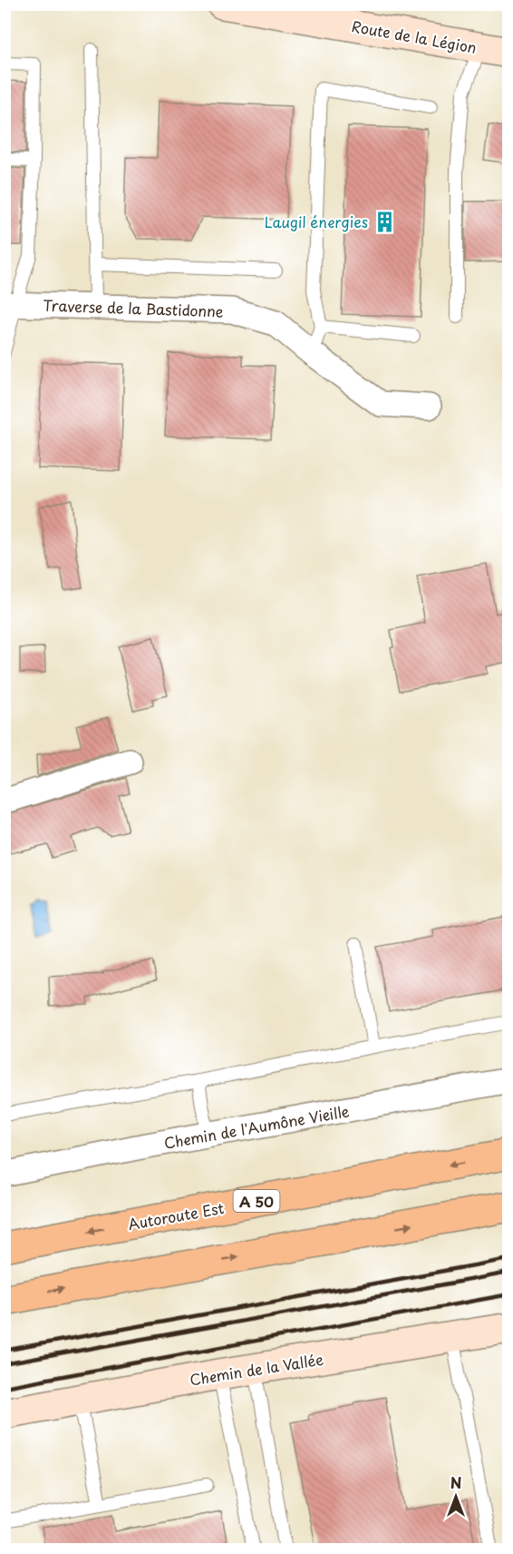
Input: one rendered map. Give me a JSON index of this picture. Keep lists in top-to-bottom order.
{
  "streets": {
    "highway": ["A 50", "Autoroute Est"],
    "street": [
      "Route de la Légion",
      "Traverse de la Bastidonne",
      "Chemin de l'Aumône Vieille",
      "Chemin de la Vallée"
    ]
  },
  "places": {
    "building": ["Laugil énergies"]
  },
  "north": "top"
}
